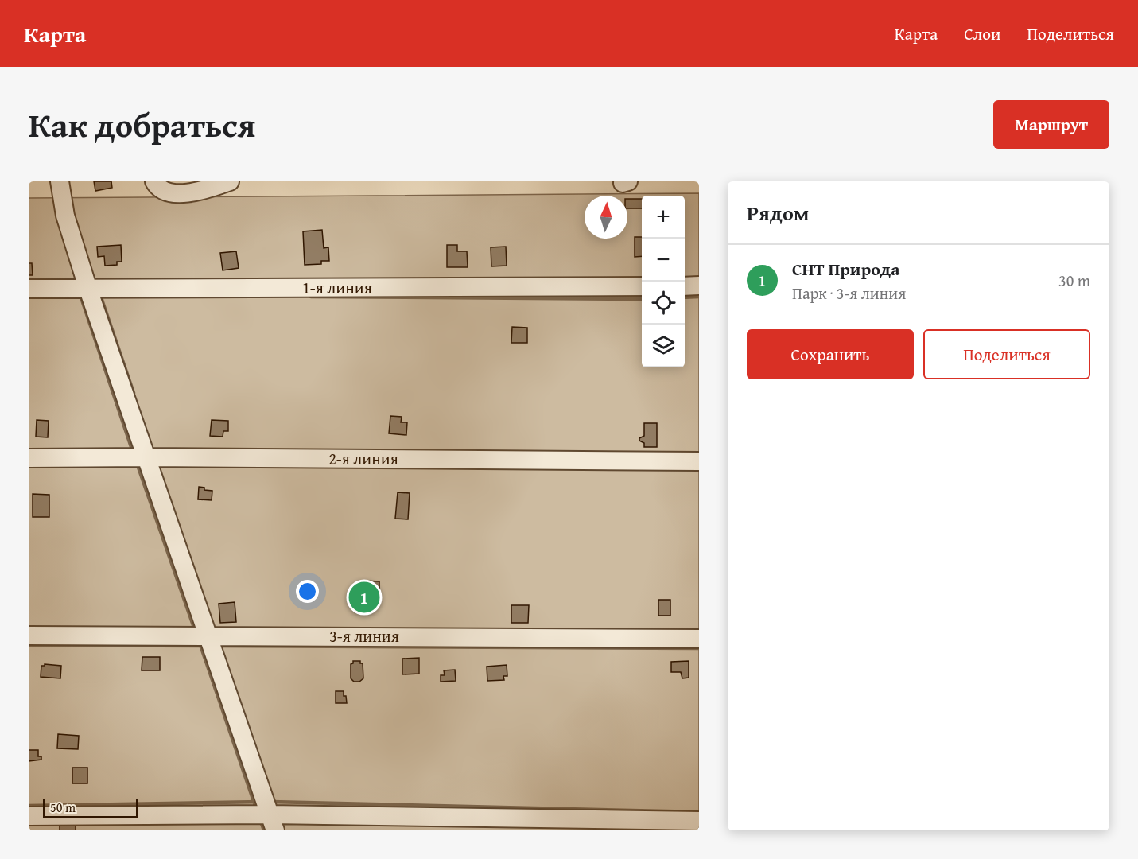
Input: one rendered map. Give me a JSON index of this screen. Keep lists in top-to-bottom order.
{
  "streets": {
    "street": ["1-я линия", "2-я линия", "3-я линия"]
  },
  "scale_bar": "50 m",
  "north": "top",
  "page": {
    "header": "Карта",
    "nav": ["Карта", "Слои", "Поделиться"],
    "title": "Как добраться",
    "buttons": [
      "Маршрут",
      ["Сохранить", "Поделиться"]
    ],
    "heading": "Рядом",
    "map_buttons": ["+", "−"],
    "list": [
      {
        "mark": "1",
        "name": "СНТ Природа",
        "note": "Парк · 3-я линия",
        "value": "30 m"
      }
    ],
    "pins": "1",
    "scale": "50 m"
  }
}
